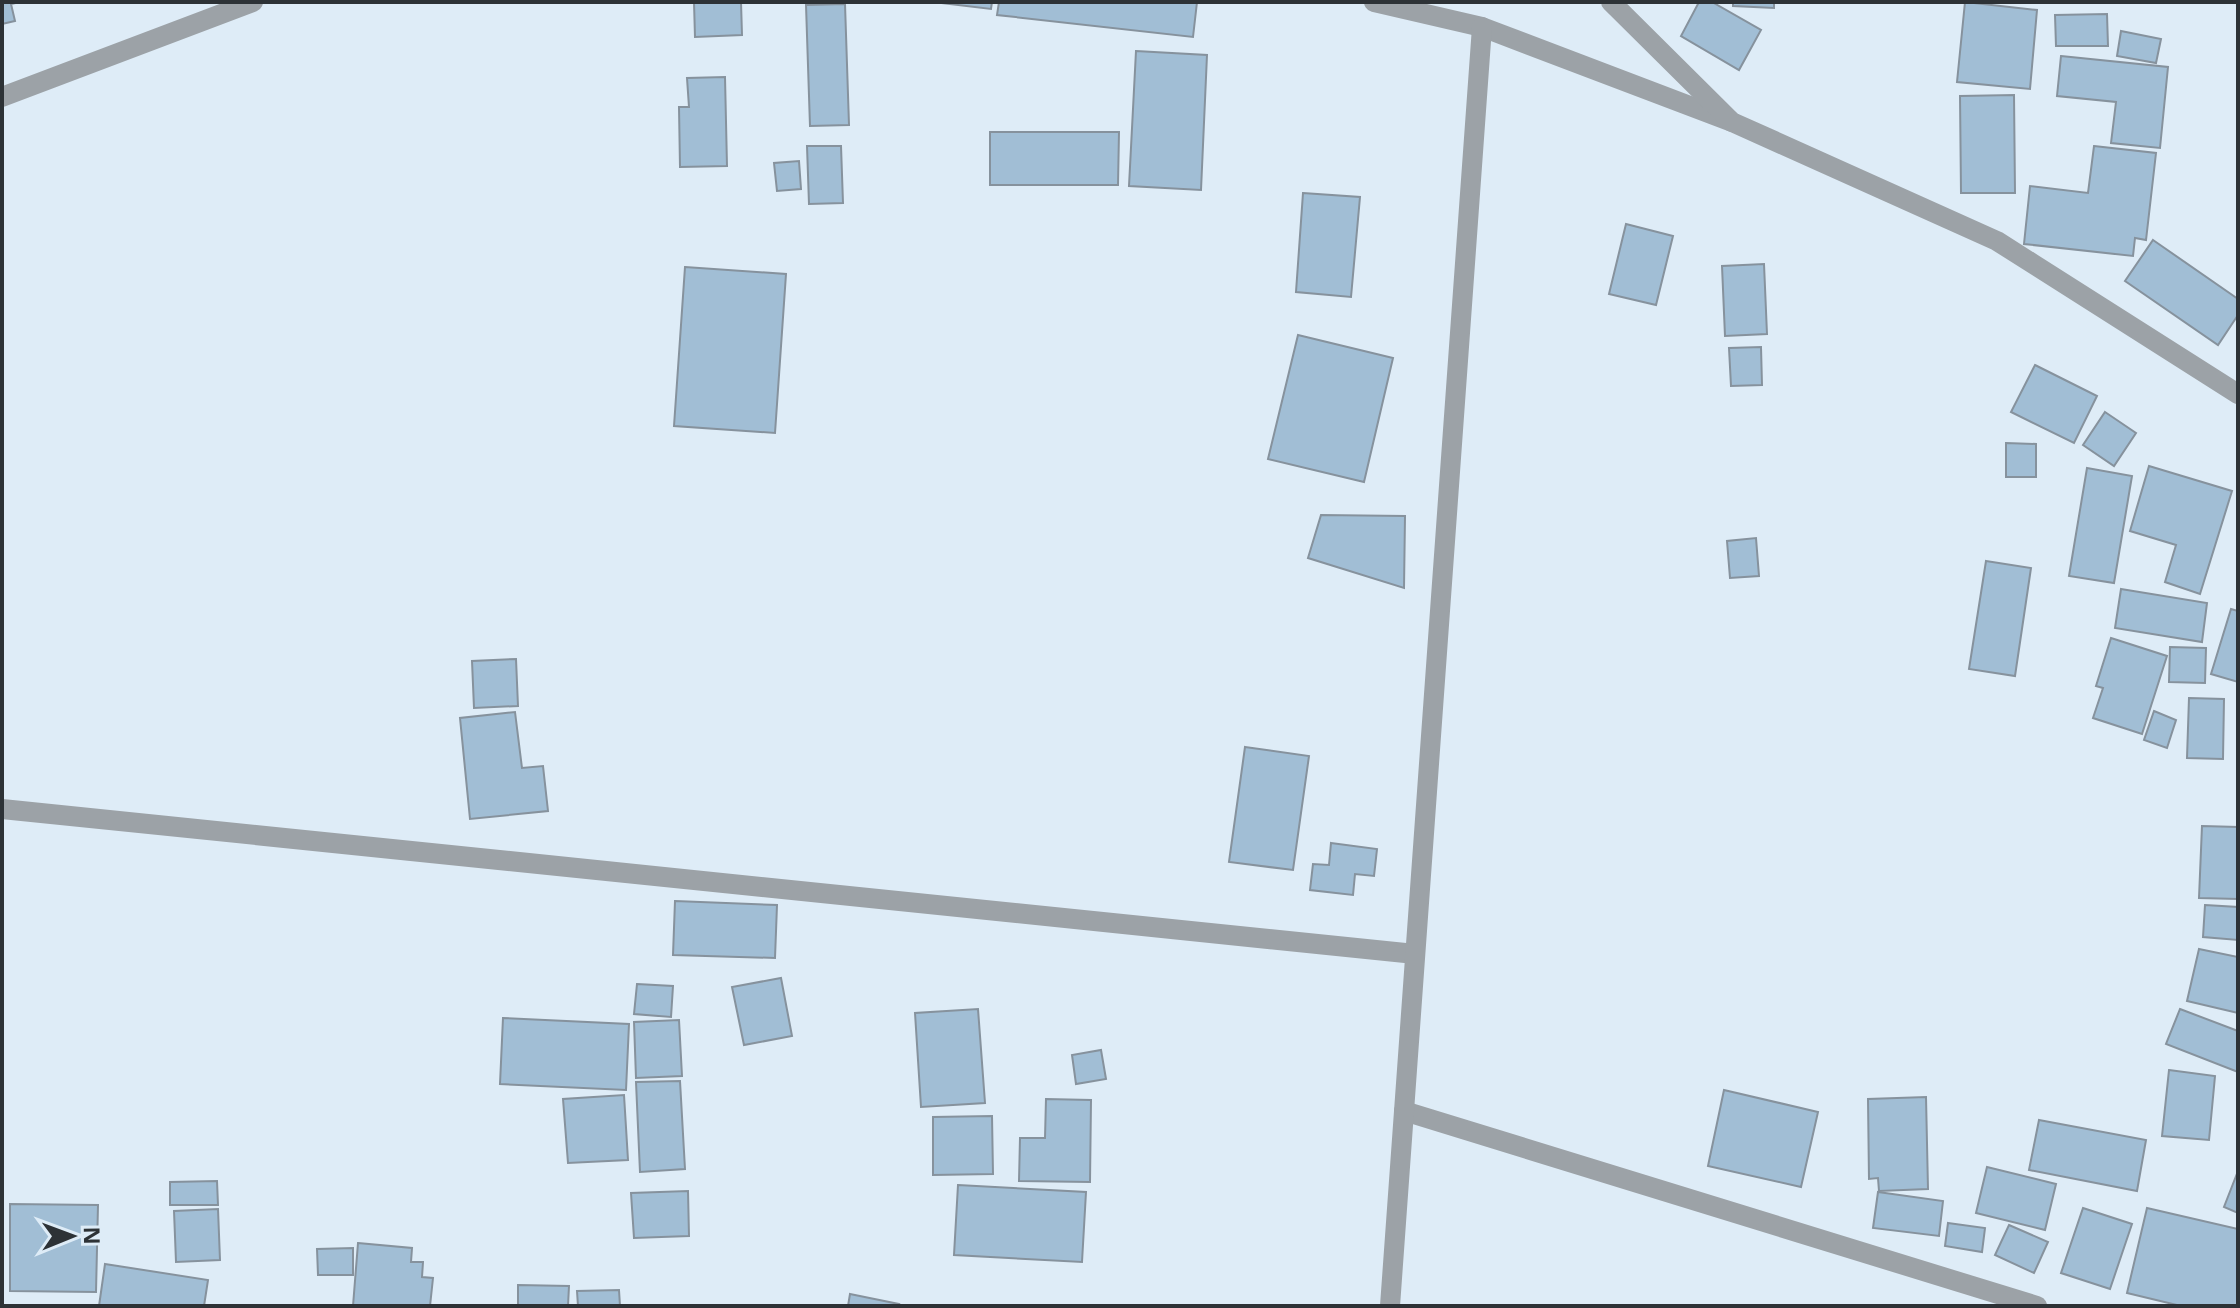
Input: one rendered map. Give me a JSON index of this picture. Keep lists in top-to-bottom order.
{
  "north": "right"
}
